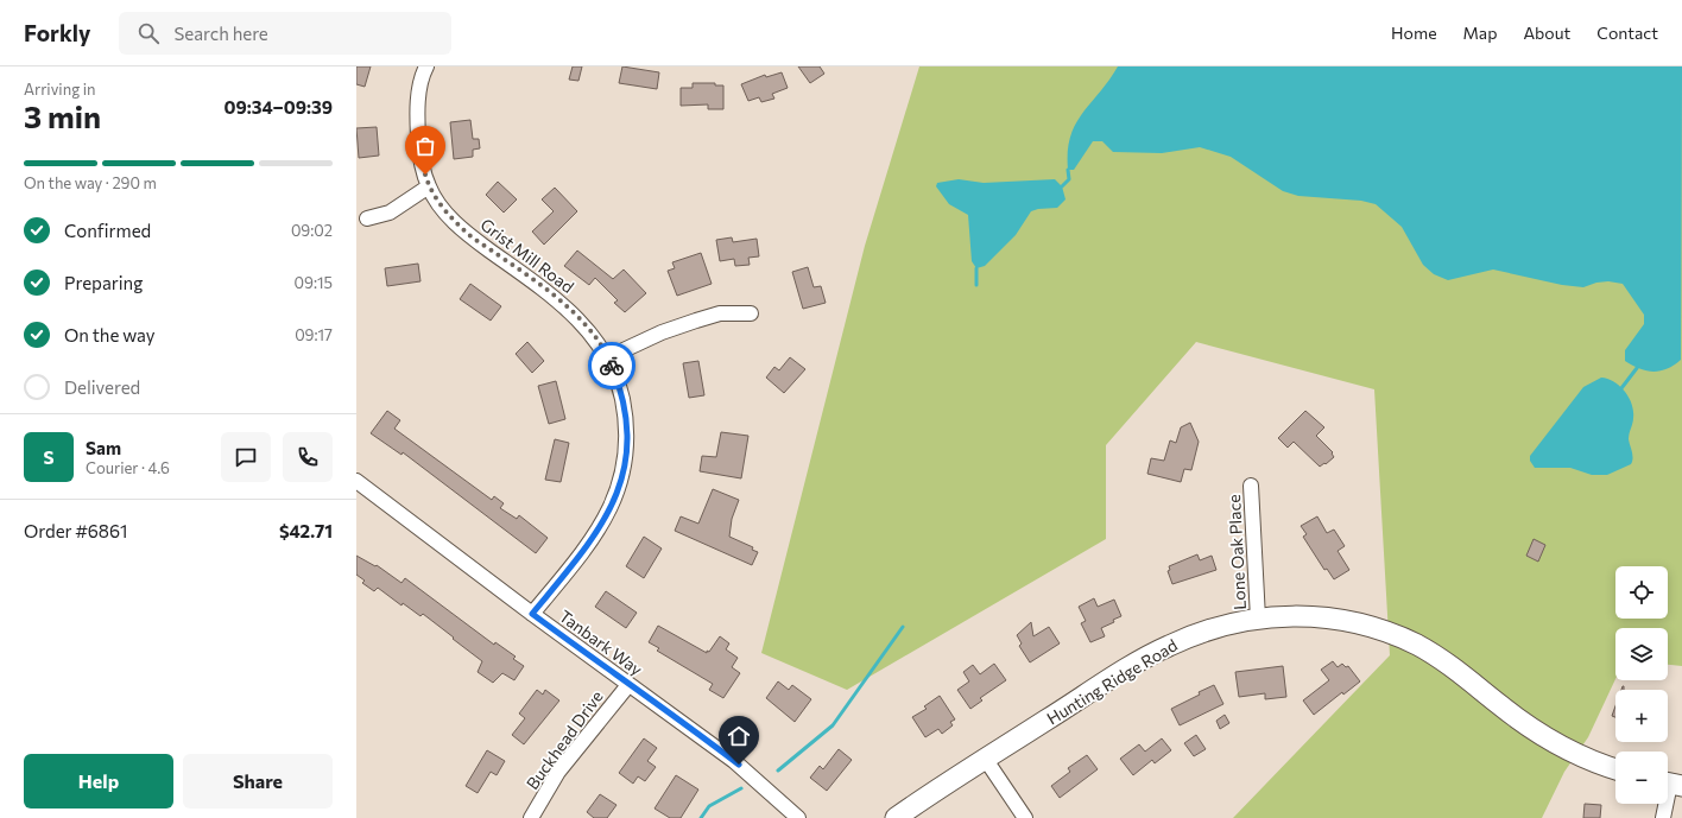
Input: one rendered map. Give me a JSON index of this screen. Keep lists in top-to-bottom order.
{
  "streets": {
    "street": [
      "Grist Mill Road",
      "Lone Oak Place",
      "Tanbark Way",
      "Hunting Ridge Road",
      "Buckhead Drive"
    ]
  },
  "crossings": [
    ["Grist Mill Road", "Tanbark Way"],
    ["Lone Oak Place", "Hunting Ridge Road"],
    ["Tanbark Way", "Buckhead Drive"]
  ],
  "page": {
    "header": "Forkly",
    "search": "Search here",
    "nav": [
      "Home",
      "Map",
      "About",
      "Contact"
    ],
    "heading": ["3 min", "Arriving in", "09:34–09:39"],
    "panel": [
      "Sam",
      "Courier · 4.6",
      "Order #6861",
      "$42.71"
    ],
    "bar": "On the way · 290 m",
    "list": [
      ["Confirmed", "09:02"],
      ["Preparing", "09:15"],
      ["On the way", "09:17"],
      "Delivered"
    ],
    "round": "S",
    "map_buttons": ["+", "−"],
    "buttons": ["Help", "Share"]
  }
}
